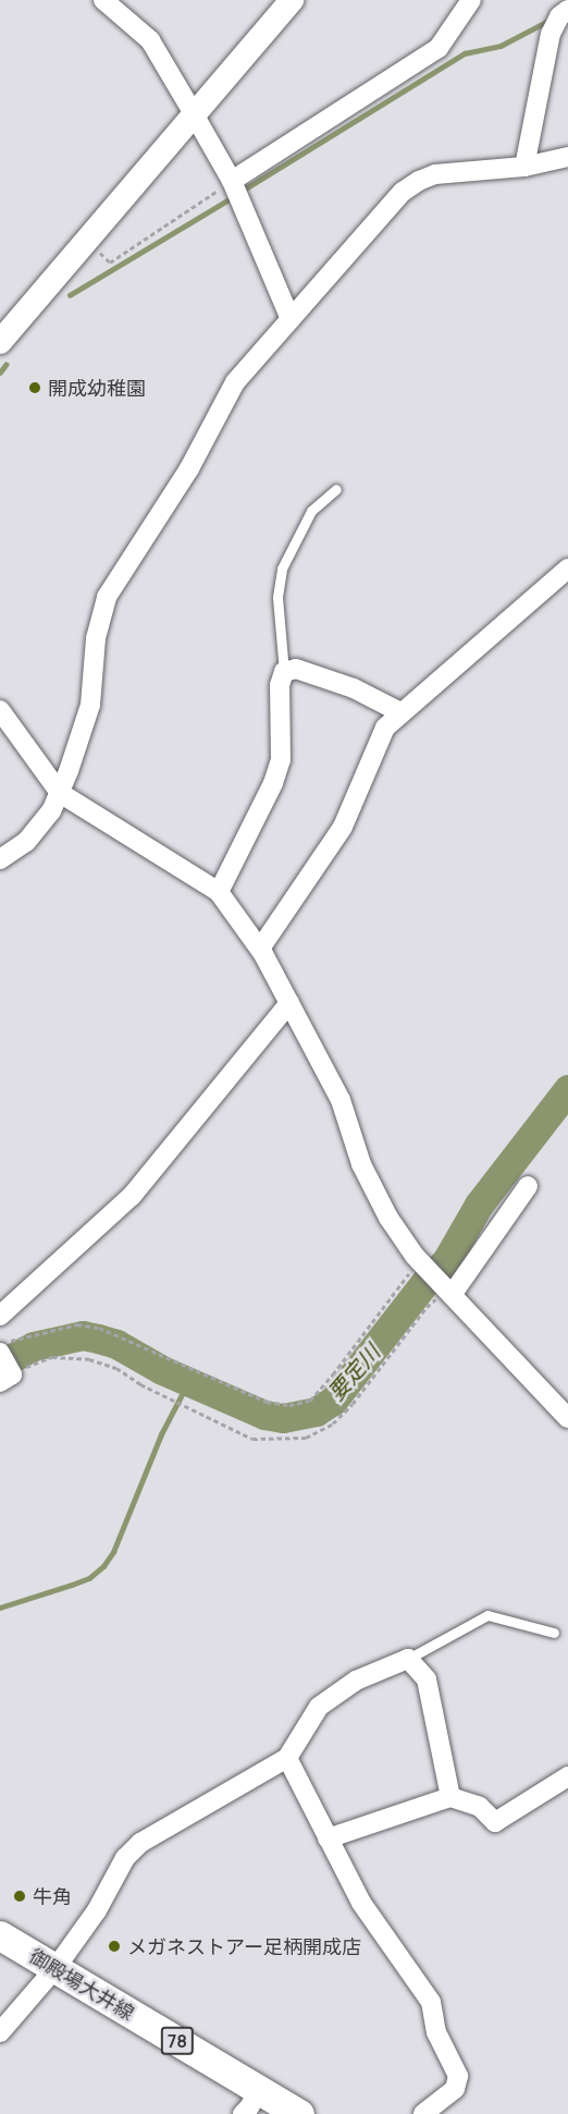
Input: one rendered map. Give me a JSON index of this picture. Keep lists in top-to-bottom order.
{
  "streets": {
    "main road": ["御殿場大井線", "78"]
  },
  "water": ["要定川"],
  "places": ["開成幼稚園", "牛角", "メガネストアー足柄開成店"]
}
